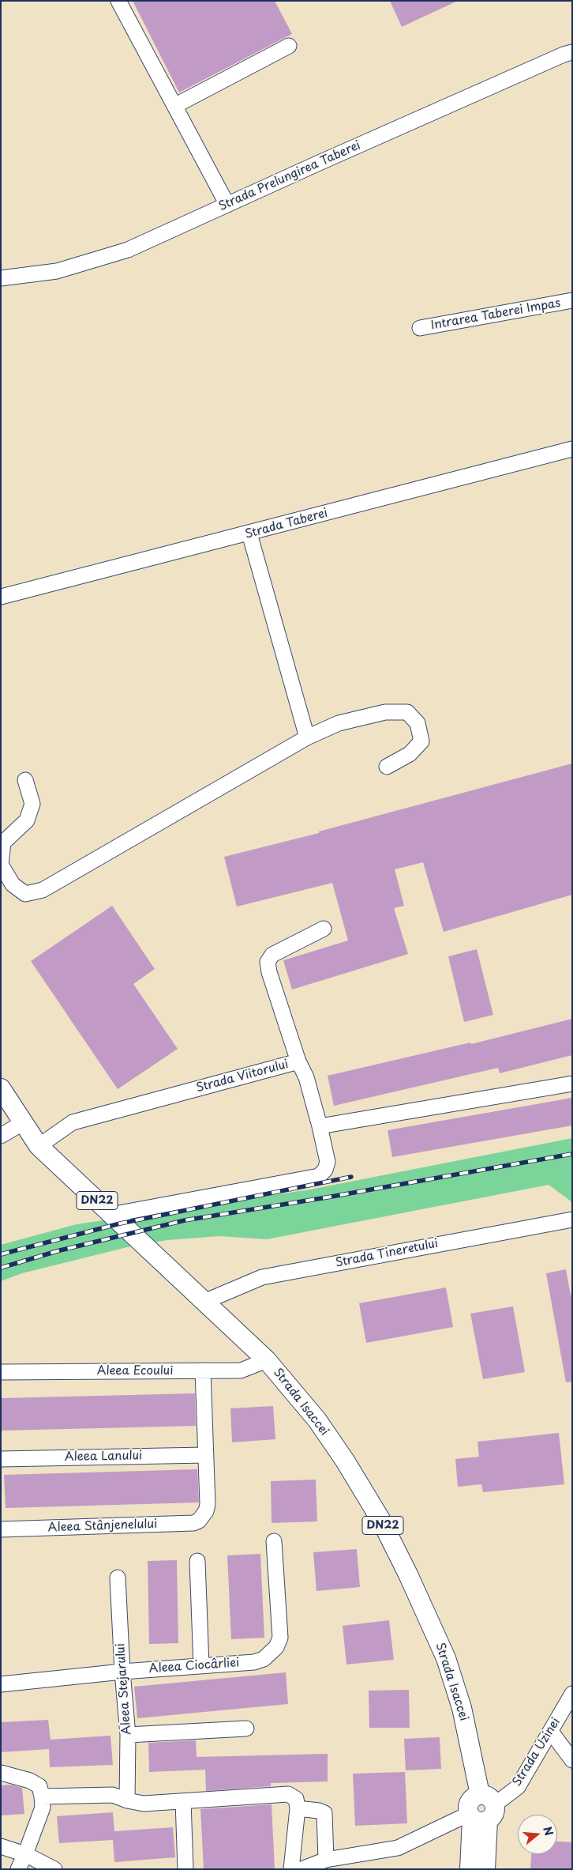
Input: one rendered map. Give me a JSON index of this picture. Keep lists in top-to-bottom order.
{
  "streets": {
    "main road": ["DN22", "Strada Isaccei"],
    "street": [
      "Strada Prelungirea Taberei",
      "Intrarea Taberei Impas",
      "Strada Taberei",
      "Strada Viitorului",
      "Strada Tineretului",
      "Aleea Ecoului",
      "Aleea Lanului",
      "Aleea Stânjenelului",
      "Aleea Ciocârliei",
      "Aleea Stejarului",
      "Strada Uzinei"
    ]
  },
  "crossings": [
    ["Strada Viitorului", "Strada Isaccei"],
    ["Strada Tineretului", "Strada Isaccei"],
    ["Aleea Ecoului", "Strada Isaccei"],
    ["Strada Isaccei", "Strada Uzinei"],
    ["Aleea Lanului", "Aleea Stânjenelului"],
    ["Aleea Ciocârliei", "Aleea Stejarului"]
  ],
  "north": "right"
}
